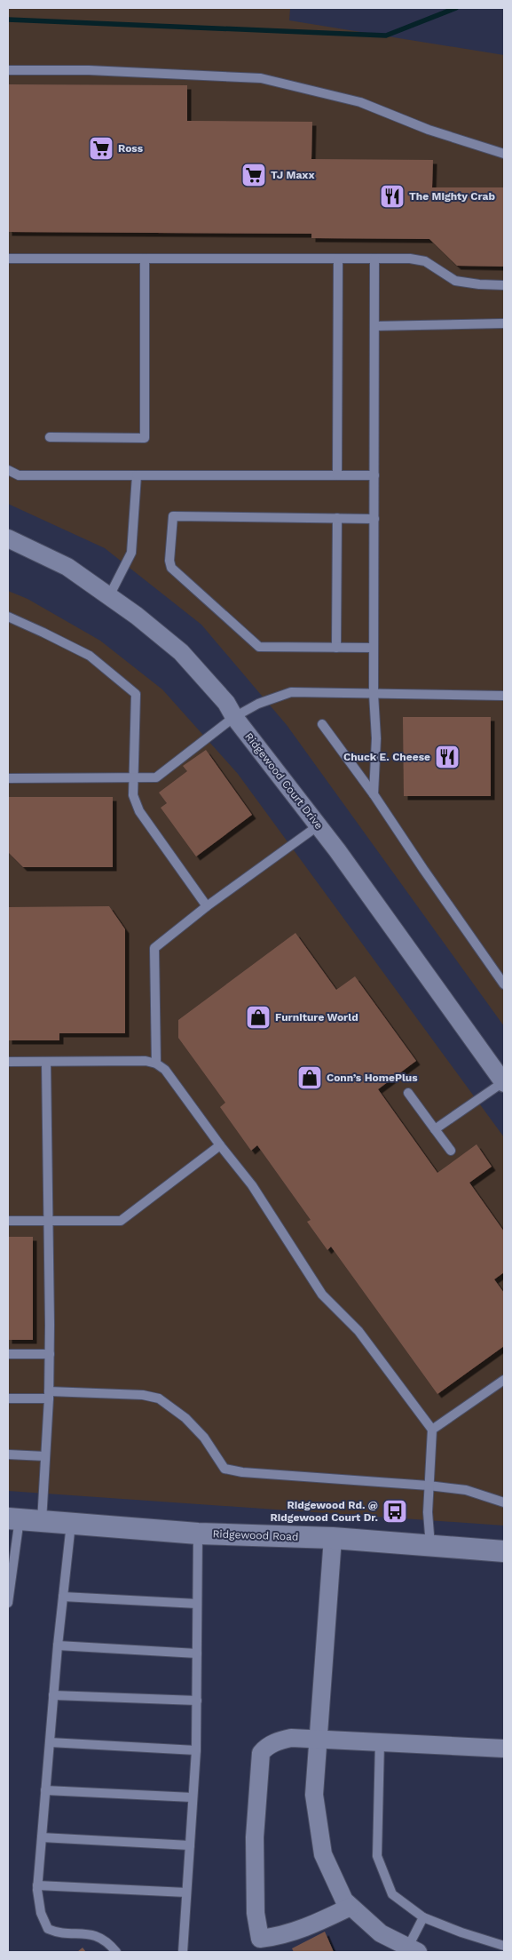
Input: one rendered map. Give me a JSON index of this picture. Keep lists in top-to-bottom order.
{
  "streets": {
    "street": ["Ridgewood Court Drive", "Ridgewood Road"]
  },
  "places": {
    "supermarket": ["Ross", "TJ Maxx"],
    "restaurant": ["The Mighty Crab", "Chuck E. Cheese"],
    "shop": ["Furniture World", "Conn’s HomePlus"],
    "bus stop": ["Ridgewood Rd. @ Ridgewood Court Dr."]
  }
}
